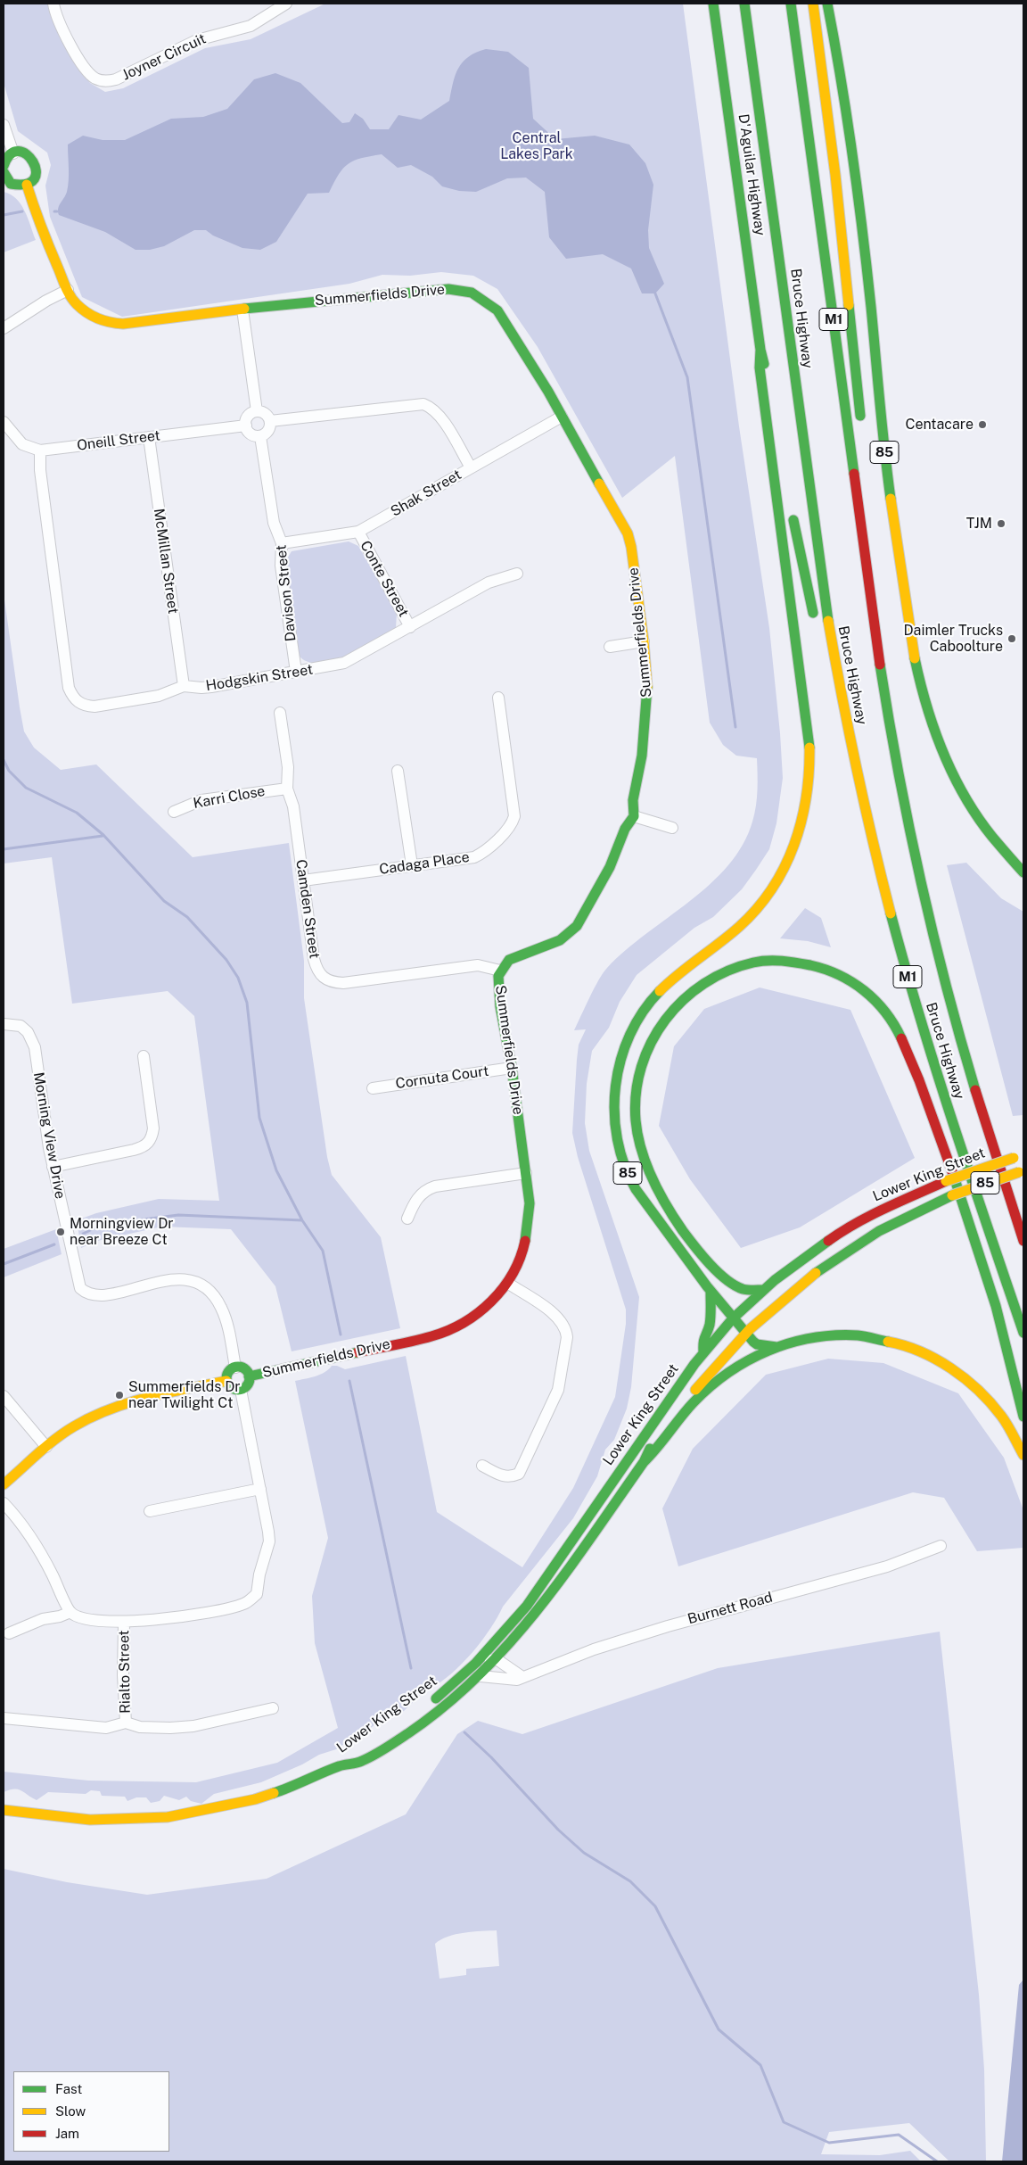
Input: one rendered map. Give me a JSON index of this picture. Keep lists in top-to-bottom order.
{
  "streets": {
    "main road": [
      "D'Aguilar Highway",
      "Summerfields Drive",
      "Bruce Highway",
      "M1",
      "85",
      "Lower King Street"
    ],
    "street": [
      "Joyner Circuit",
      "Oneill Street",
      "Shak Street",
      "McMillan Street",
      "Conte Street",
      "Davison Street",
      "Hodgskin Street",
      "Karri Close",
      "Cadaga Place",
      "Camden Street",
      "Cornuta Court",
      "Morning View Drive",
      "Burnett Road",
      "Rialto Street"
    ]
  },
  "crossings": [
    ["D'Aguilar Highway", "85"],
    ["Summerfields Drive", "Shak Street"],
    ["Summerfields Drive", "Camden Street"],
    ["Summerfields Drive", "Cornuta Court"],
    ["Summerfields Drive", "Morning View Drive"],
    ["Oneill Street", "McMillan Street"],
    ["Oneill Street", "Davison Street"],
    ["Oneill Street", "Hodgskin Street"],
    ["85", "Lower King Street"],
    ["Shak Street", "Conte Street"],
    ["Shak Street", "Davison Street"],
    ["McMillan Street", "Hodgskin Street"],
    ["Conte Street", "Hodgskin Street"],
    ["Davison Street", "Hodgskin Street"],
    ["Karri Close", "Camden Street"],
    ["Cadaga Place", "Camden Street"],
    ["Lower King Street", "Burnett Road"]
  ],
  "parks": ["Central Lakes Park"],
  "places": [
    "Centacare",
    "TJM",
    "Daimler Trucks Caboolture",
    "Morningview Dr near Breeze Ct",
    "Summerfields Dr near Twilight Ct"
  ],
  "legend": ["Fast", "Slow", "Jam"]
}
